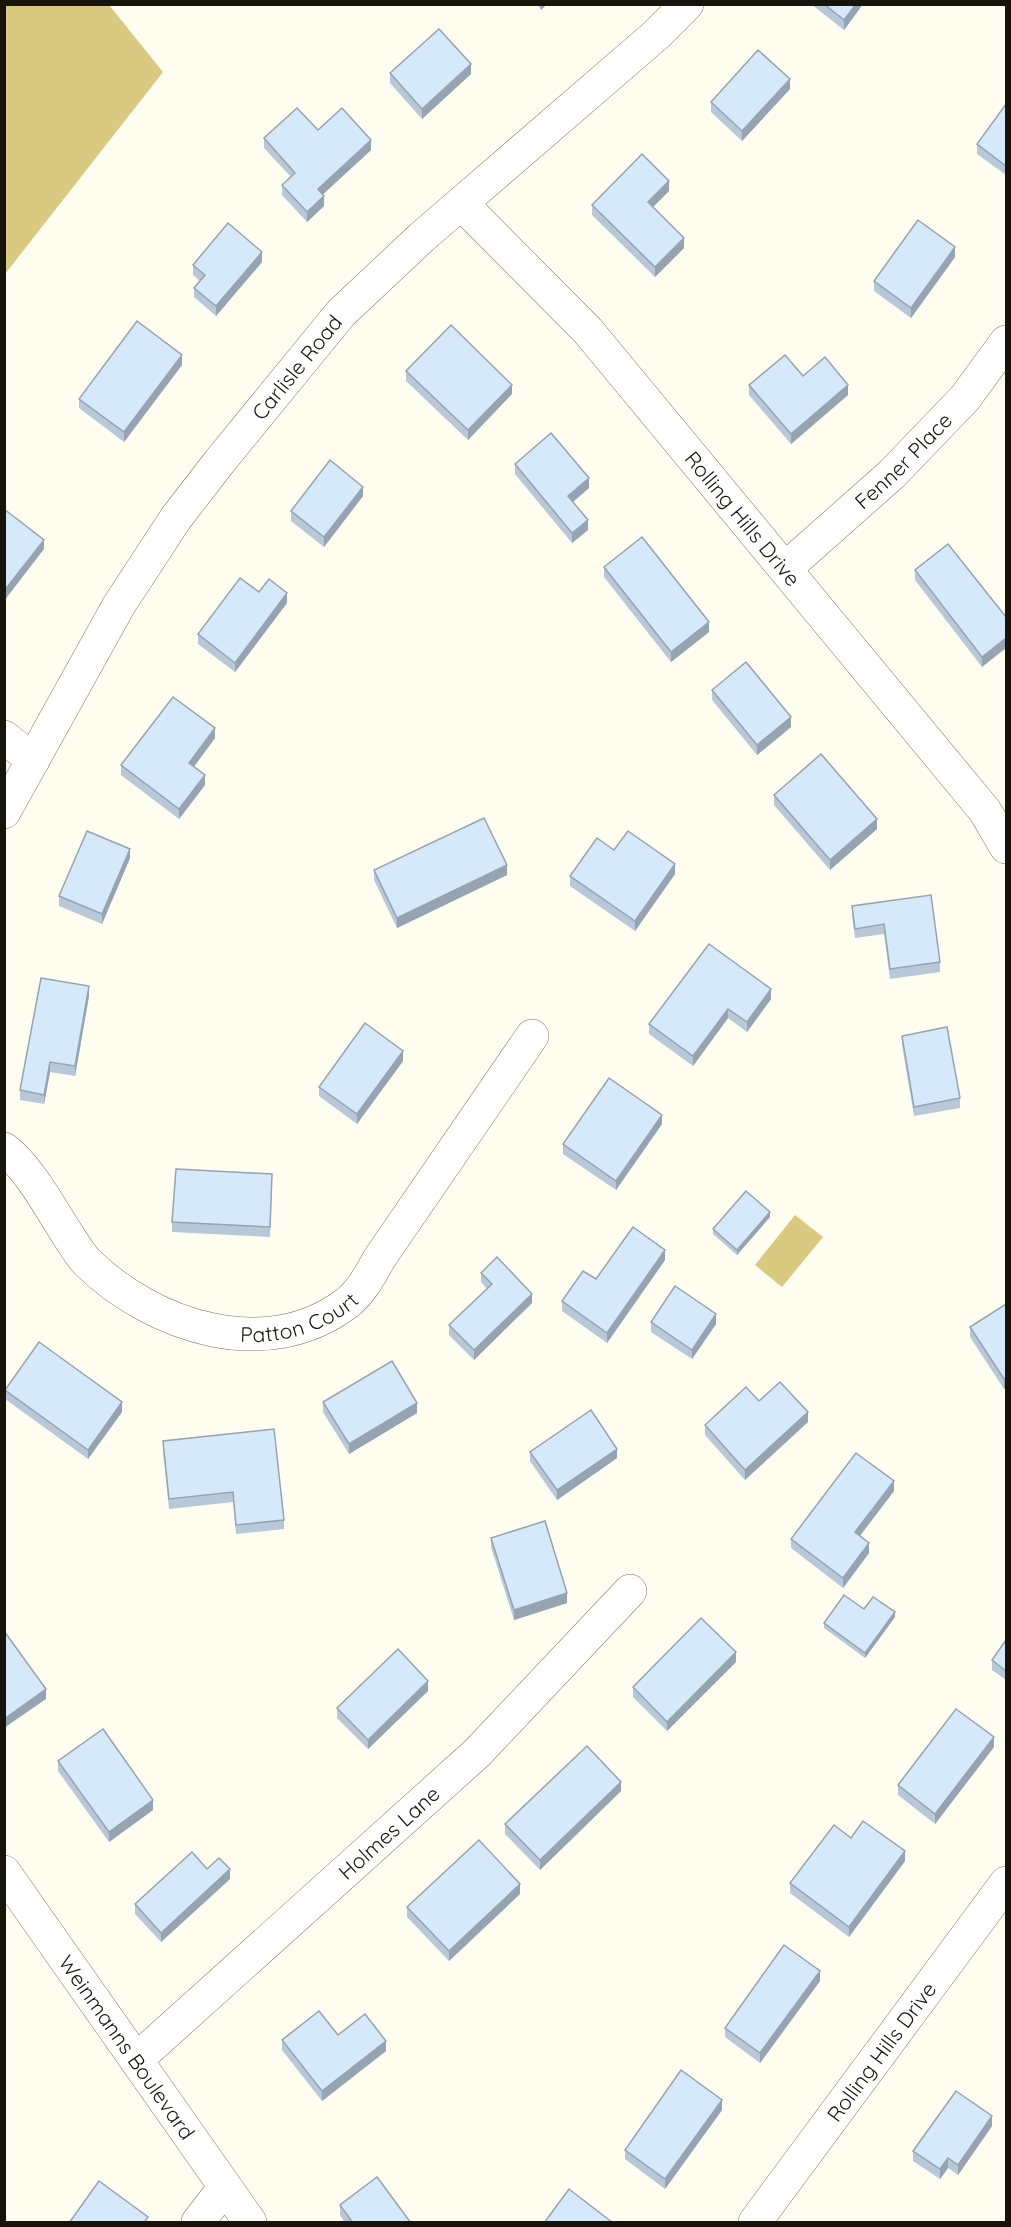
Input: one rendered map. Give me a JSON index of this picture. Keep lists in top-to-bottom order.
{
  "streets": {
    "street": [
      "Carlisle Road",
      "Fenner Place",
      "Rolling Hills Drive",
      "Patton Court",
      "Holmes Lane",
      "Weinmanns Boulevard"
    ]
  },
  "crossings": [
    ["Carlisle Road", "Rolling Hills Drive"],
    ["Fenner Place", "Rolling Hills Drive"],
    ["Holmes Lane", "Weinmanns Boulevard"]
  ]
}
